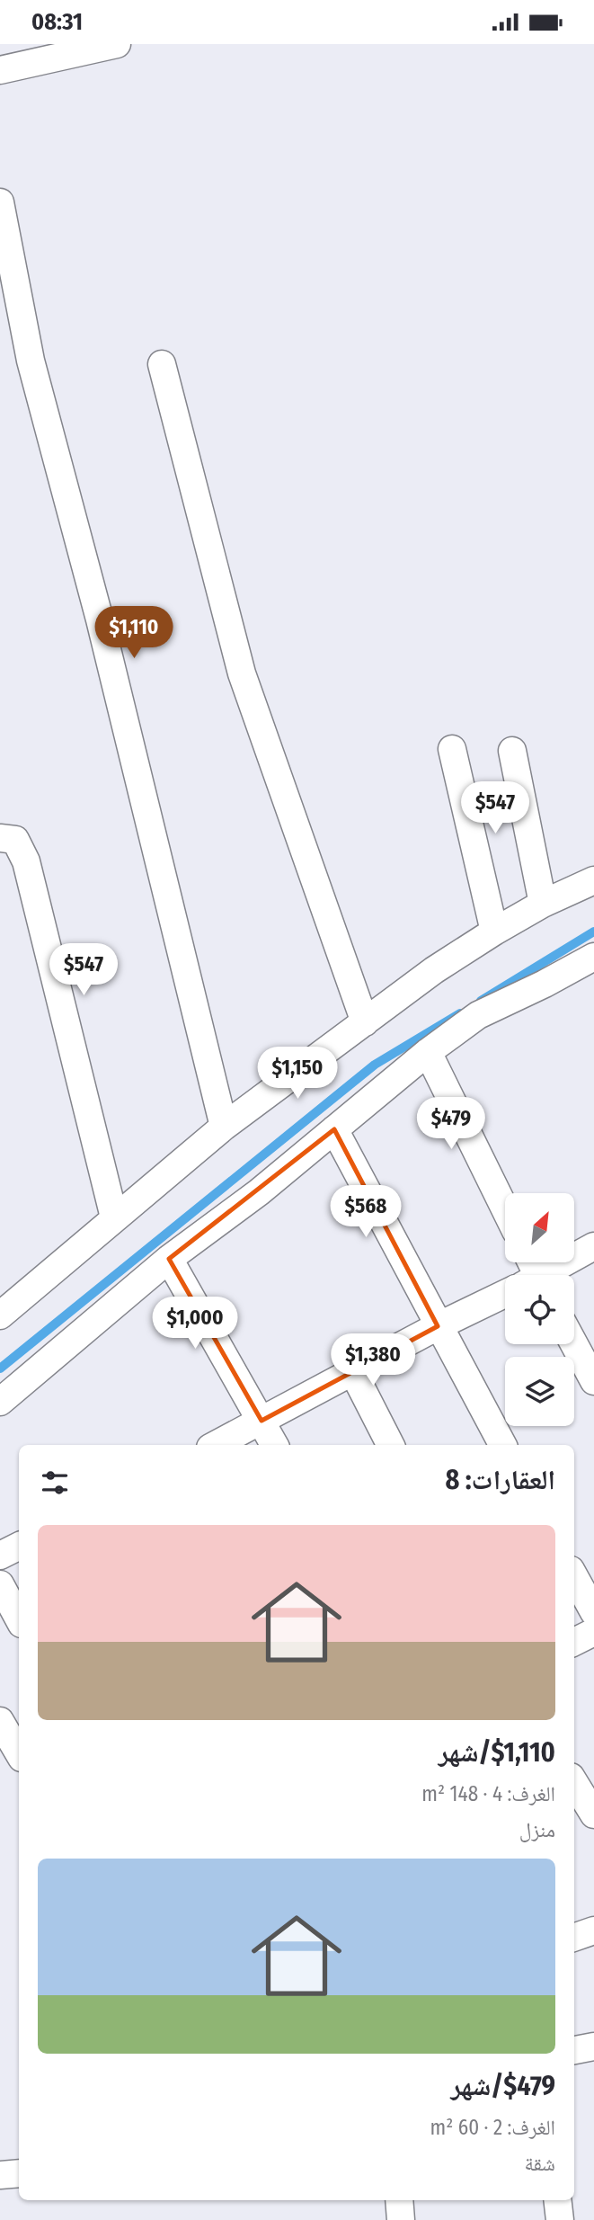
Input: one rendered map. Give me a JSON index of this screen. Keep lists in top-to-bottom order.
{
  "north": "top right",
  "page": {
    "status": "08:31",
    "price": [
      "$1,110",
      "$547",
      "$547",
      "$1,150",
      "$479",
      "$568",
      "$1,000",
      "$1,380"
    ],
    "heading": "العقارات: 8",
    "list": [
      {
        "name": "$1,110/شهر",
        "note": "الغرف: 4 · 148 m² · منزل"
      },
      {
        "name": "$479/شهر",
        "note": "الغرف: 2 · 60 m² · شقة"
      }
    ]
  }
}
